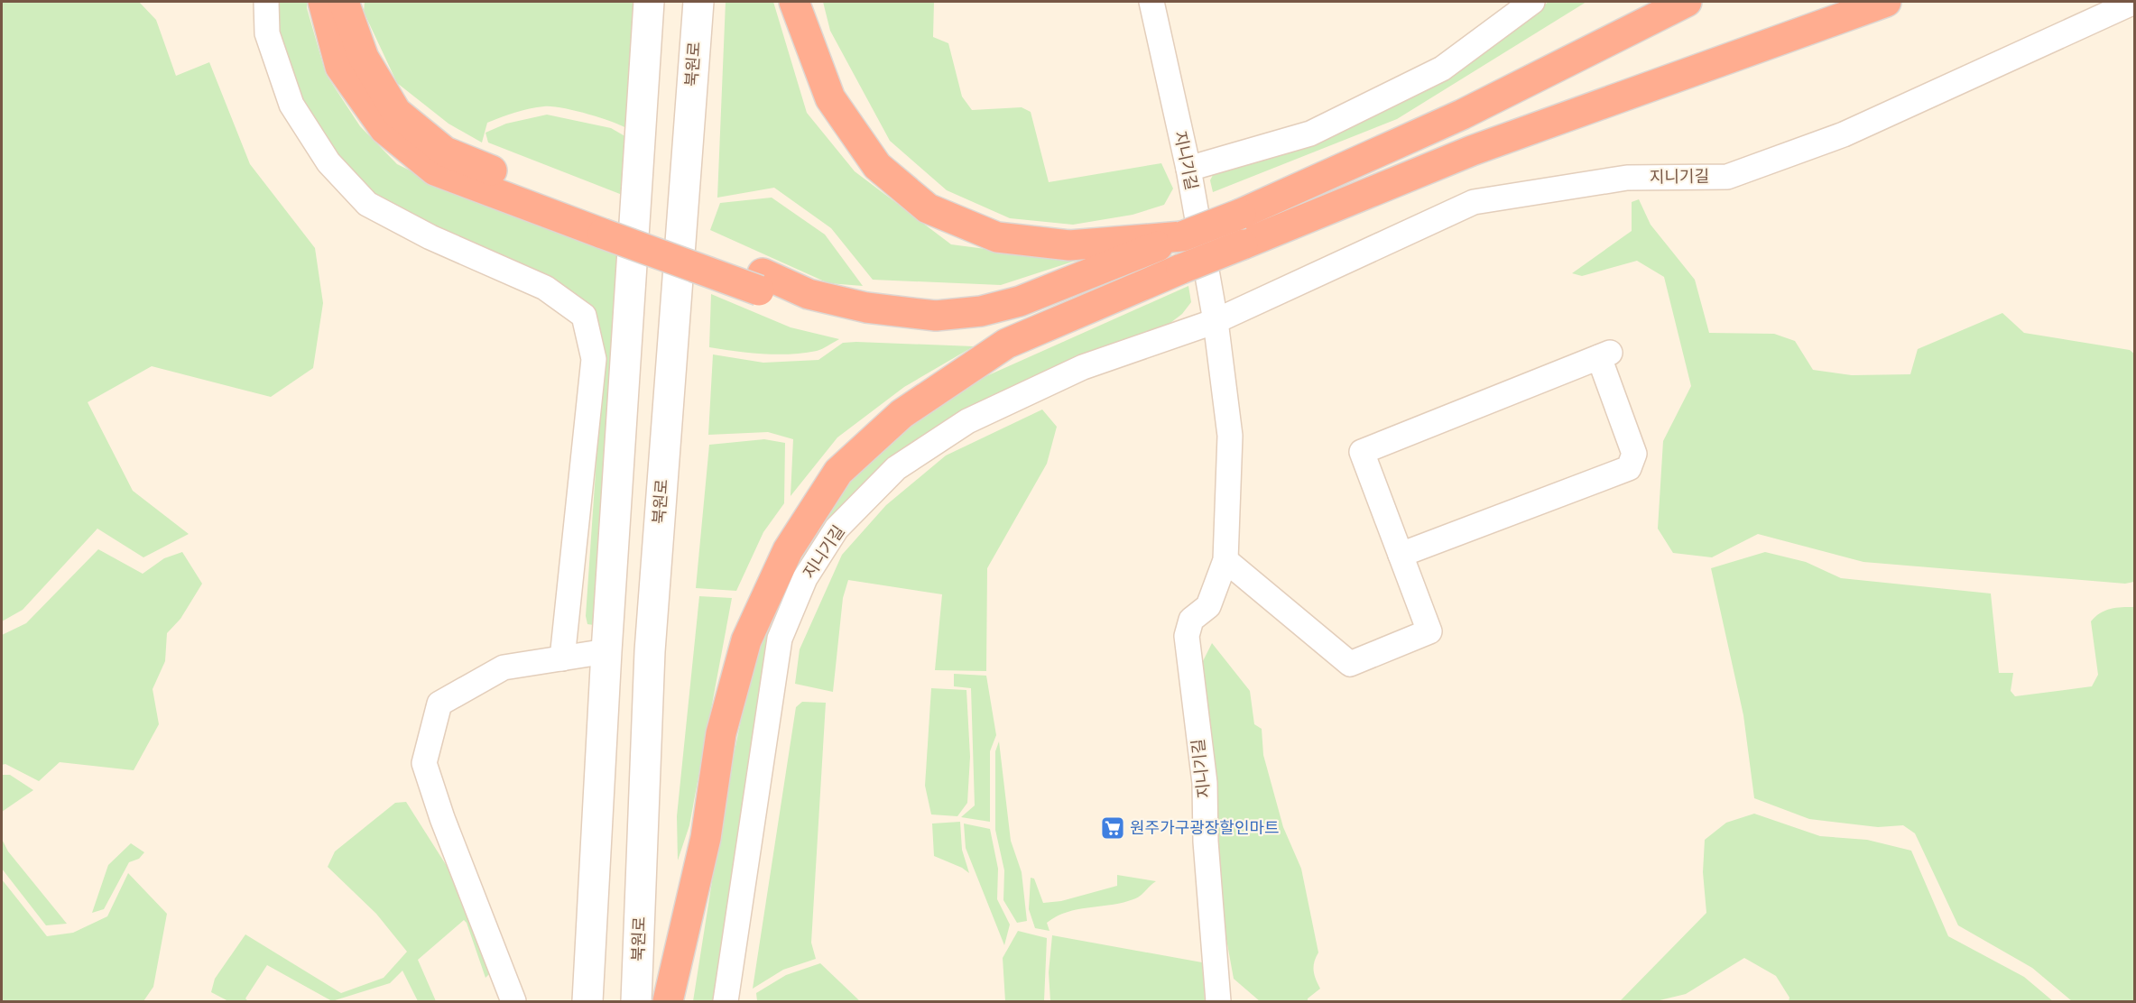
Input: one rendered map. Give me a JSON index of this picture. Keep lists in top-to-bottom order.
{
  "streets": {
    "street": ["북원로", "지니기길"]
  },
  "places": {
    "supermarket": ["원주가구광장할인마트"]
  }
}
